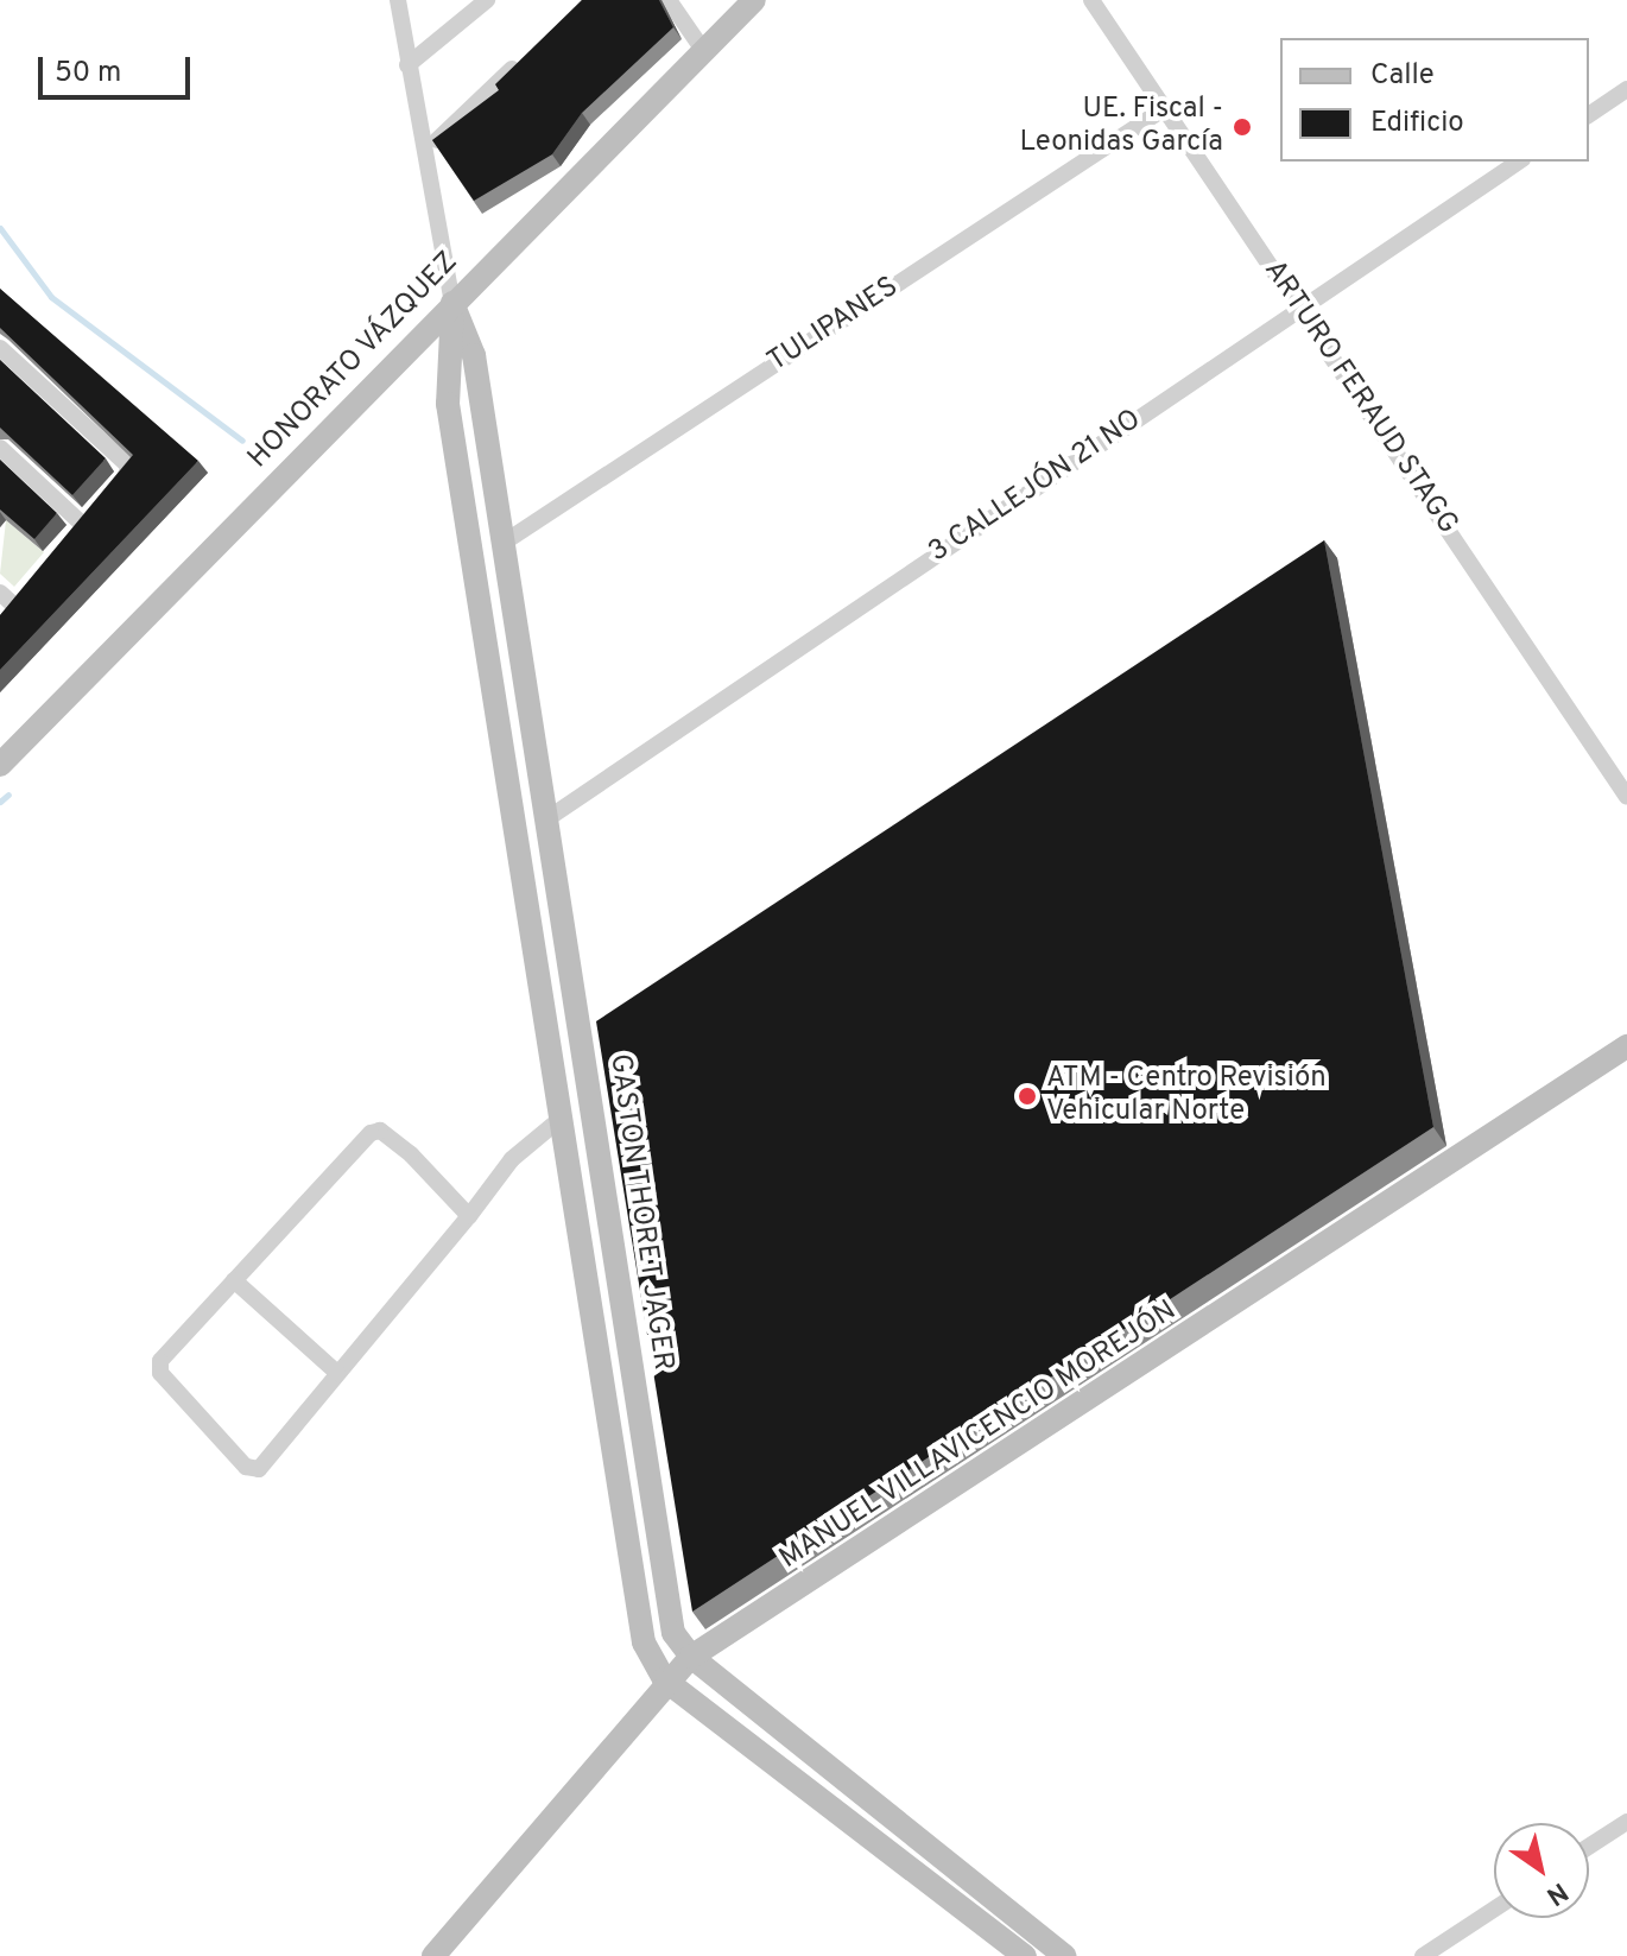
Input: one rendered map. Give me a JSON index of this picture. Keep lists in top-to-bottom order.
{
  "streets": {
    "street": [
      "TULIPANES",
      "HONORATO VÁZQUEZ",
      "ARTURO FERAUD STAGG",
      "3 CALLEJÓN 21 NO",
      "GASTON THORET JAGER",
      "MANUEL VILLAVICENCIO MOREJÓN"
    ]
  },
  "crossings": [
    ["TULIPANES", "ARTURO FERAUD STAGG"],
    ["TULIPANES", "GASTON THORET JAGER"],
    ["HONORATO VÁZQUEZ", "GASTON THORET JAGER"],
    ["ARTURO FERAUD STAGG", "3 CALLEJÓN 21 NO"],
    ["3 CALLEJÓN 21 NO", "GASTON THORET JAGER"],
    ["GASTON THORET JAGER", "MANUEL VILLAVICENCIO MOREJÓN"]
  ],
  "places": ["UE. Fiscal - Leonidas García", "ATM - Centro Revisión Vehicular Norte"],
  "legend": ["Calle", "Edificio"],
  "scale_bar": "50 m",
  "north": "bottom right"
}
